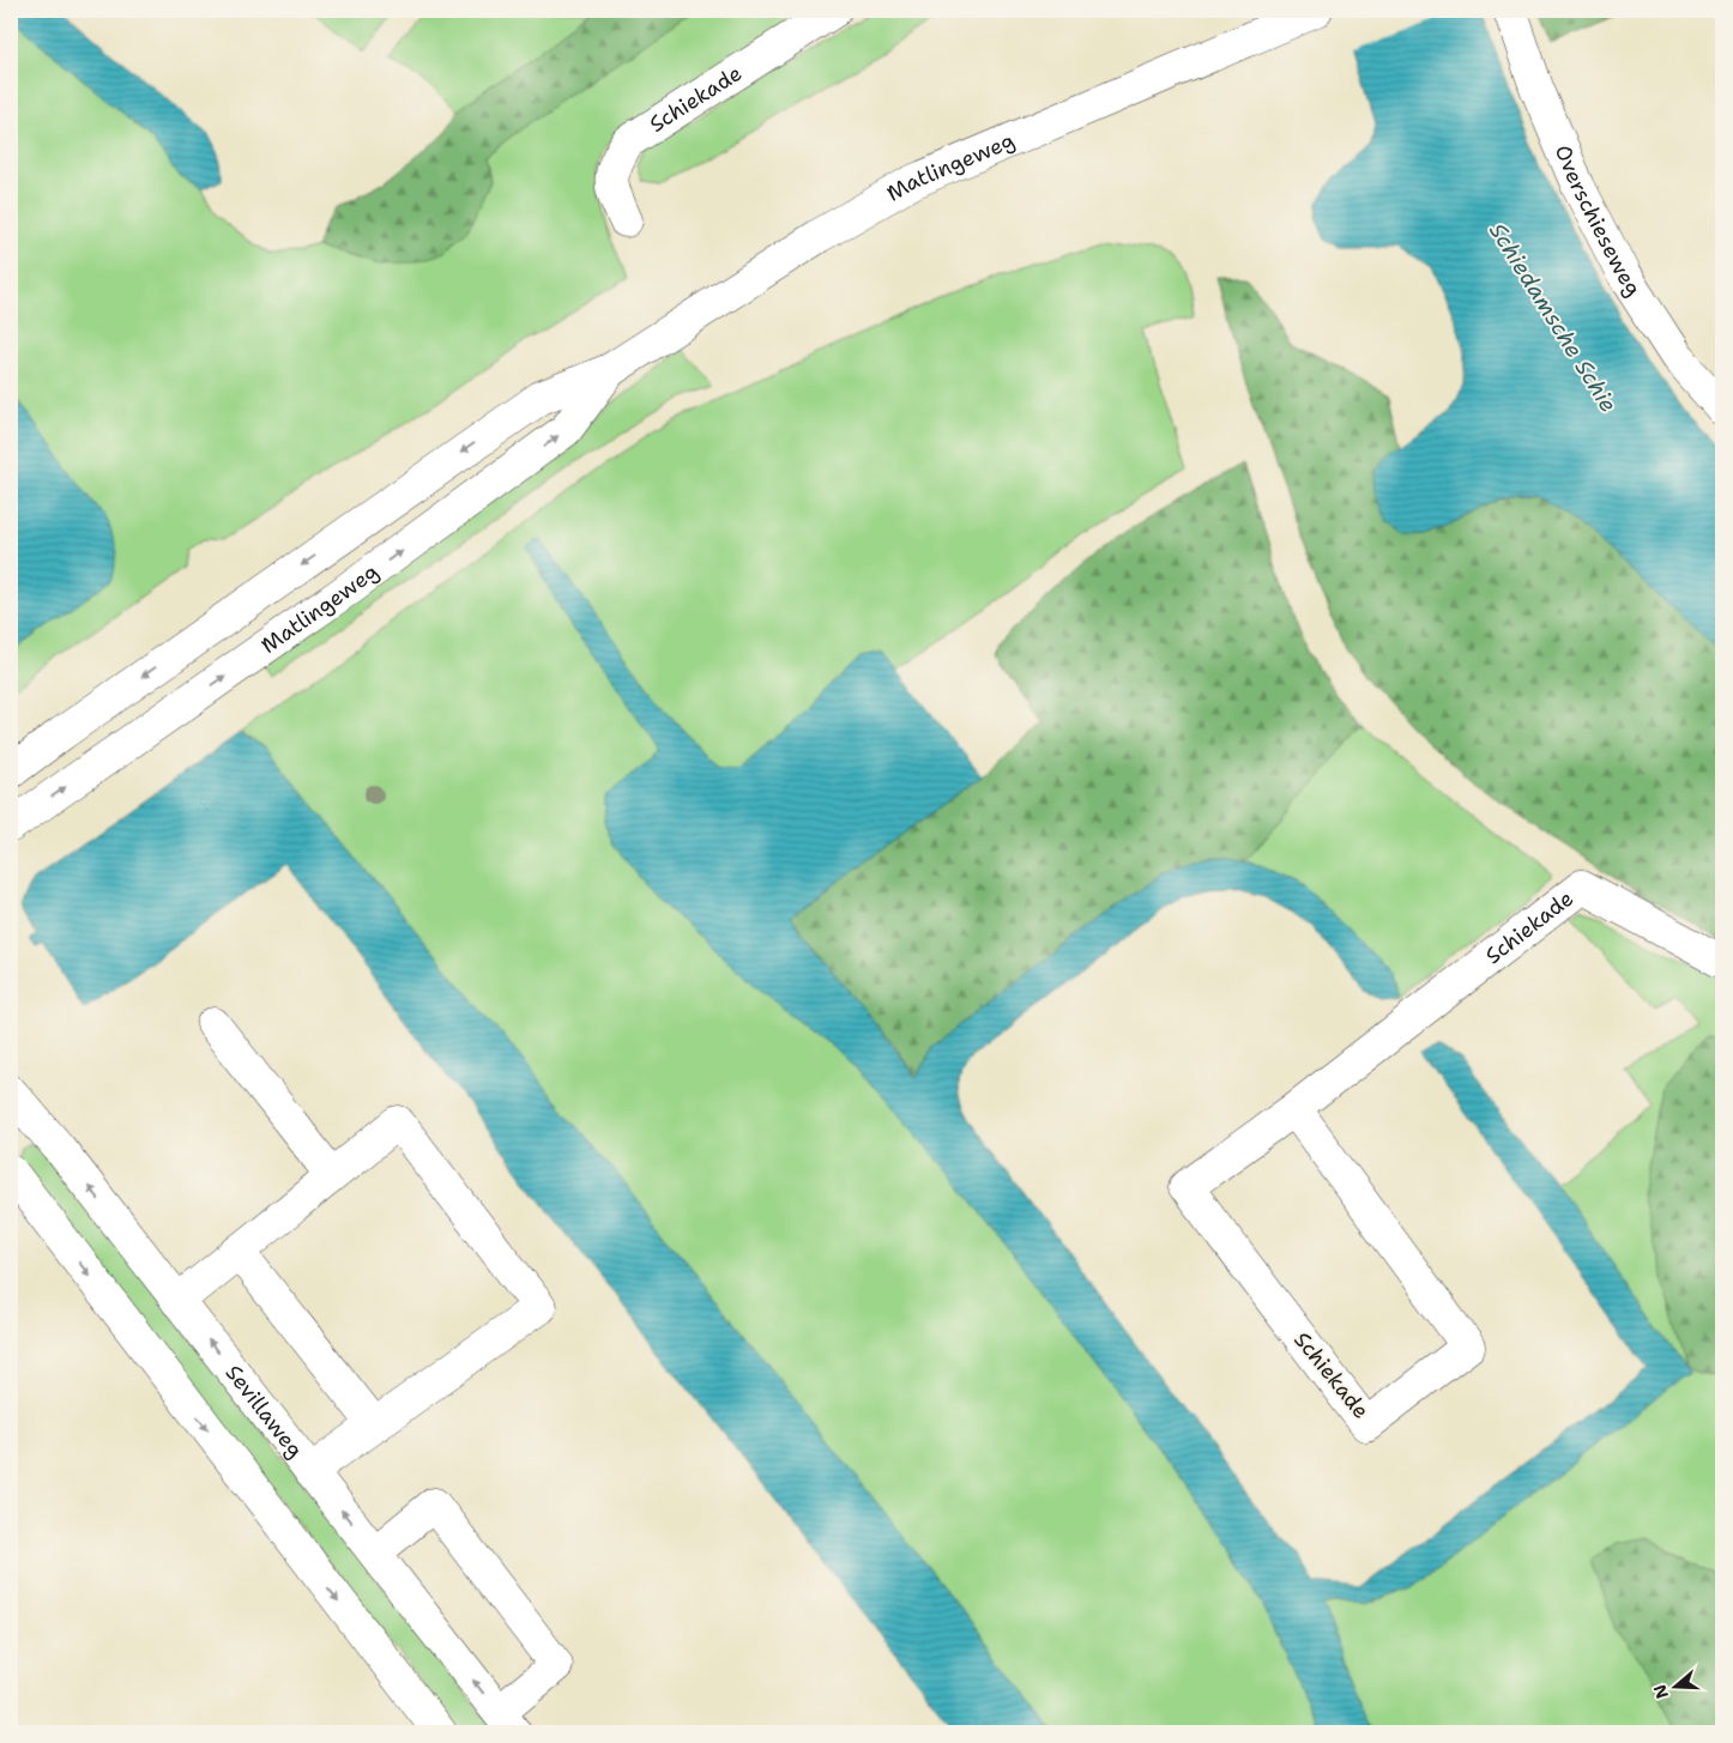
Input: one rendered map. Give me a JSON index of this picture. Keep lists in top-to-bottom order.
{
  "streets": {
    "street": [
      "Schiekade",
      "Matlingeweg",
      "Overschieseweg",
      "Sevillaweg"
    ]
  },
  "water": ["Schiedamsche Schie"],
  "north": "left"
}
